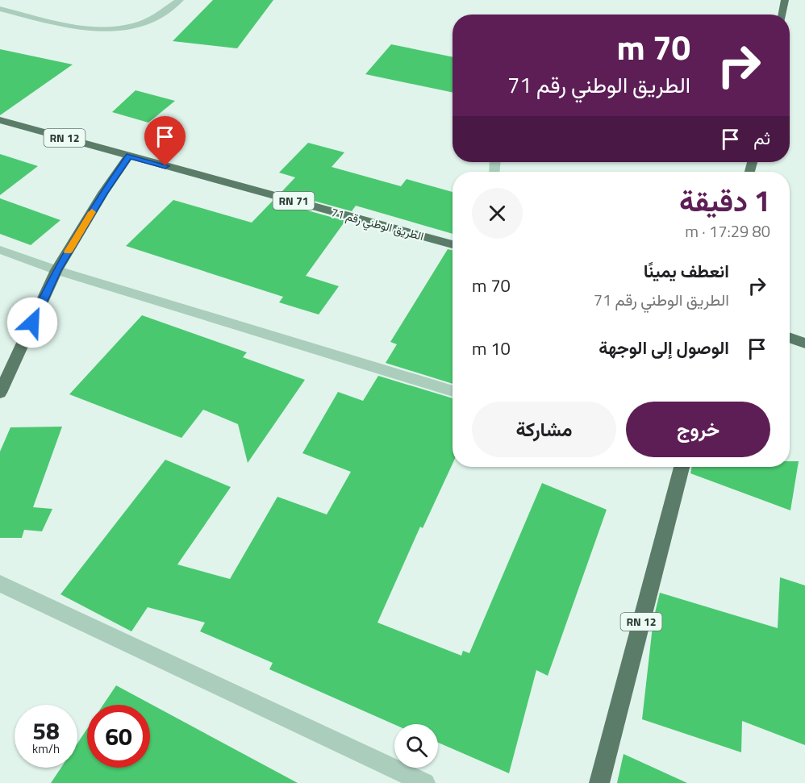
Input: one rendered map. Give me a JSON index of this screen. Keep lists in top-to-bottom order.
{
  "streets": {
    "main road": ["RN 12", "RN 71", "الطريق الوطني رقم 71"]
  },
  "crossings": [
    ["RN 12", "الطريق الوطني رقم 71"]
  ],
  "page": {
    "turn": ["70 m", "الطريق الوطني رقم 71"],
    "then": "ثم",
    "heading": ["1 دقيقة", "80 m · 17:29"],
    "list": [
      {
        "name": "انعطف يمينًا",
        "note": "الطريق الوطني رقم 71",
        "value": "70 m"
      },
      {
        "name": "الوصول إلى الوجهة",
        "value": "10 m"
      }
    ],
    "buttons": ["خروج", "مشاركة"],
    "speed": "58 km/h",
    "limit": "60"
  }
}
